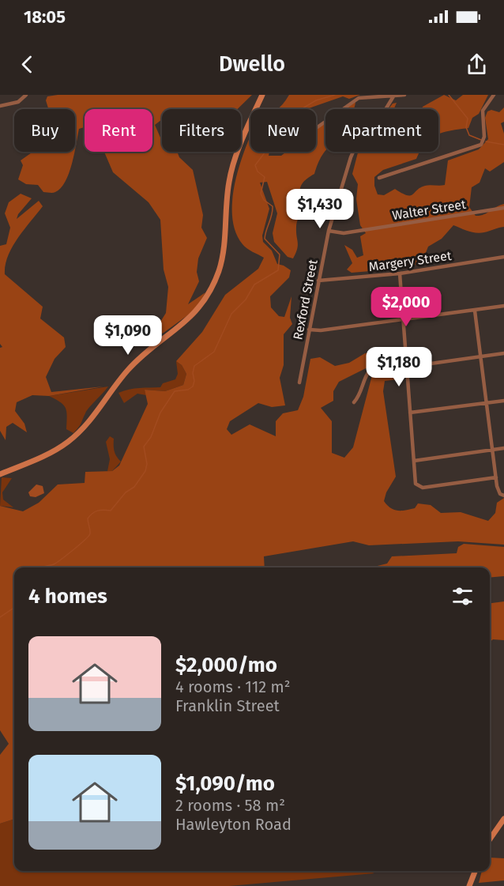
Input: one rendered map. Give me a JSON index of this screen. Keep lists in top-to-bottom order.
{
  "streets": {
    "street": ["Walter Street", "Margery Street", "Rexford Street"]
  },
  "crossings": [
    ["Walter Street", "Rexford Street"],
    ["Margery Street", "Rexford Street"]
  ],
  "page": {
    "status": "18:05",
    "header": "Dwello",
    "chip": [
      "Buy",
      "Rent",
      "Filters",
      "New",
      "Apartment"
    ],
    "price": [
      "$1,430",
      "$2,000",
      "$1,090",
      "$1,180"
    ],
    "heading": "4 homes",
    "list": [
      {
        "name": "$2,000/mo",
        "note": "4 rooms · 112 m² · Franklin Street"
      },
      {
        "name": "$1,090/mo",
        "note": "2 rooms · 58 m² · Hawleyton Road"
      }
    ]
  }
}
